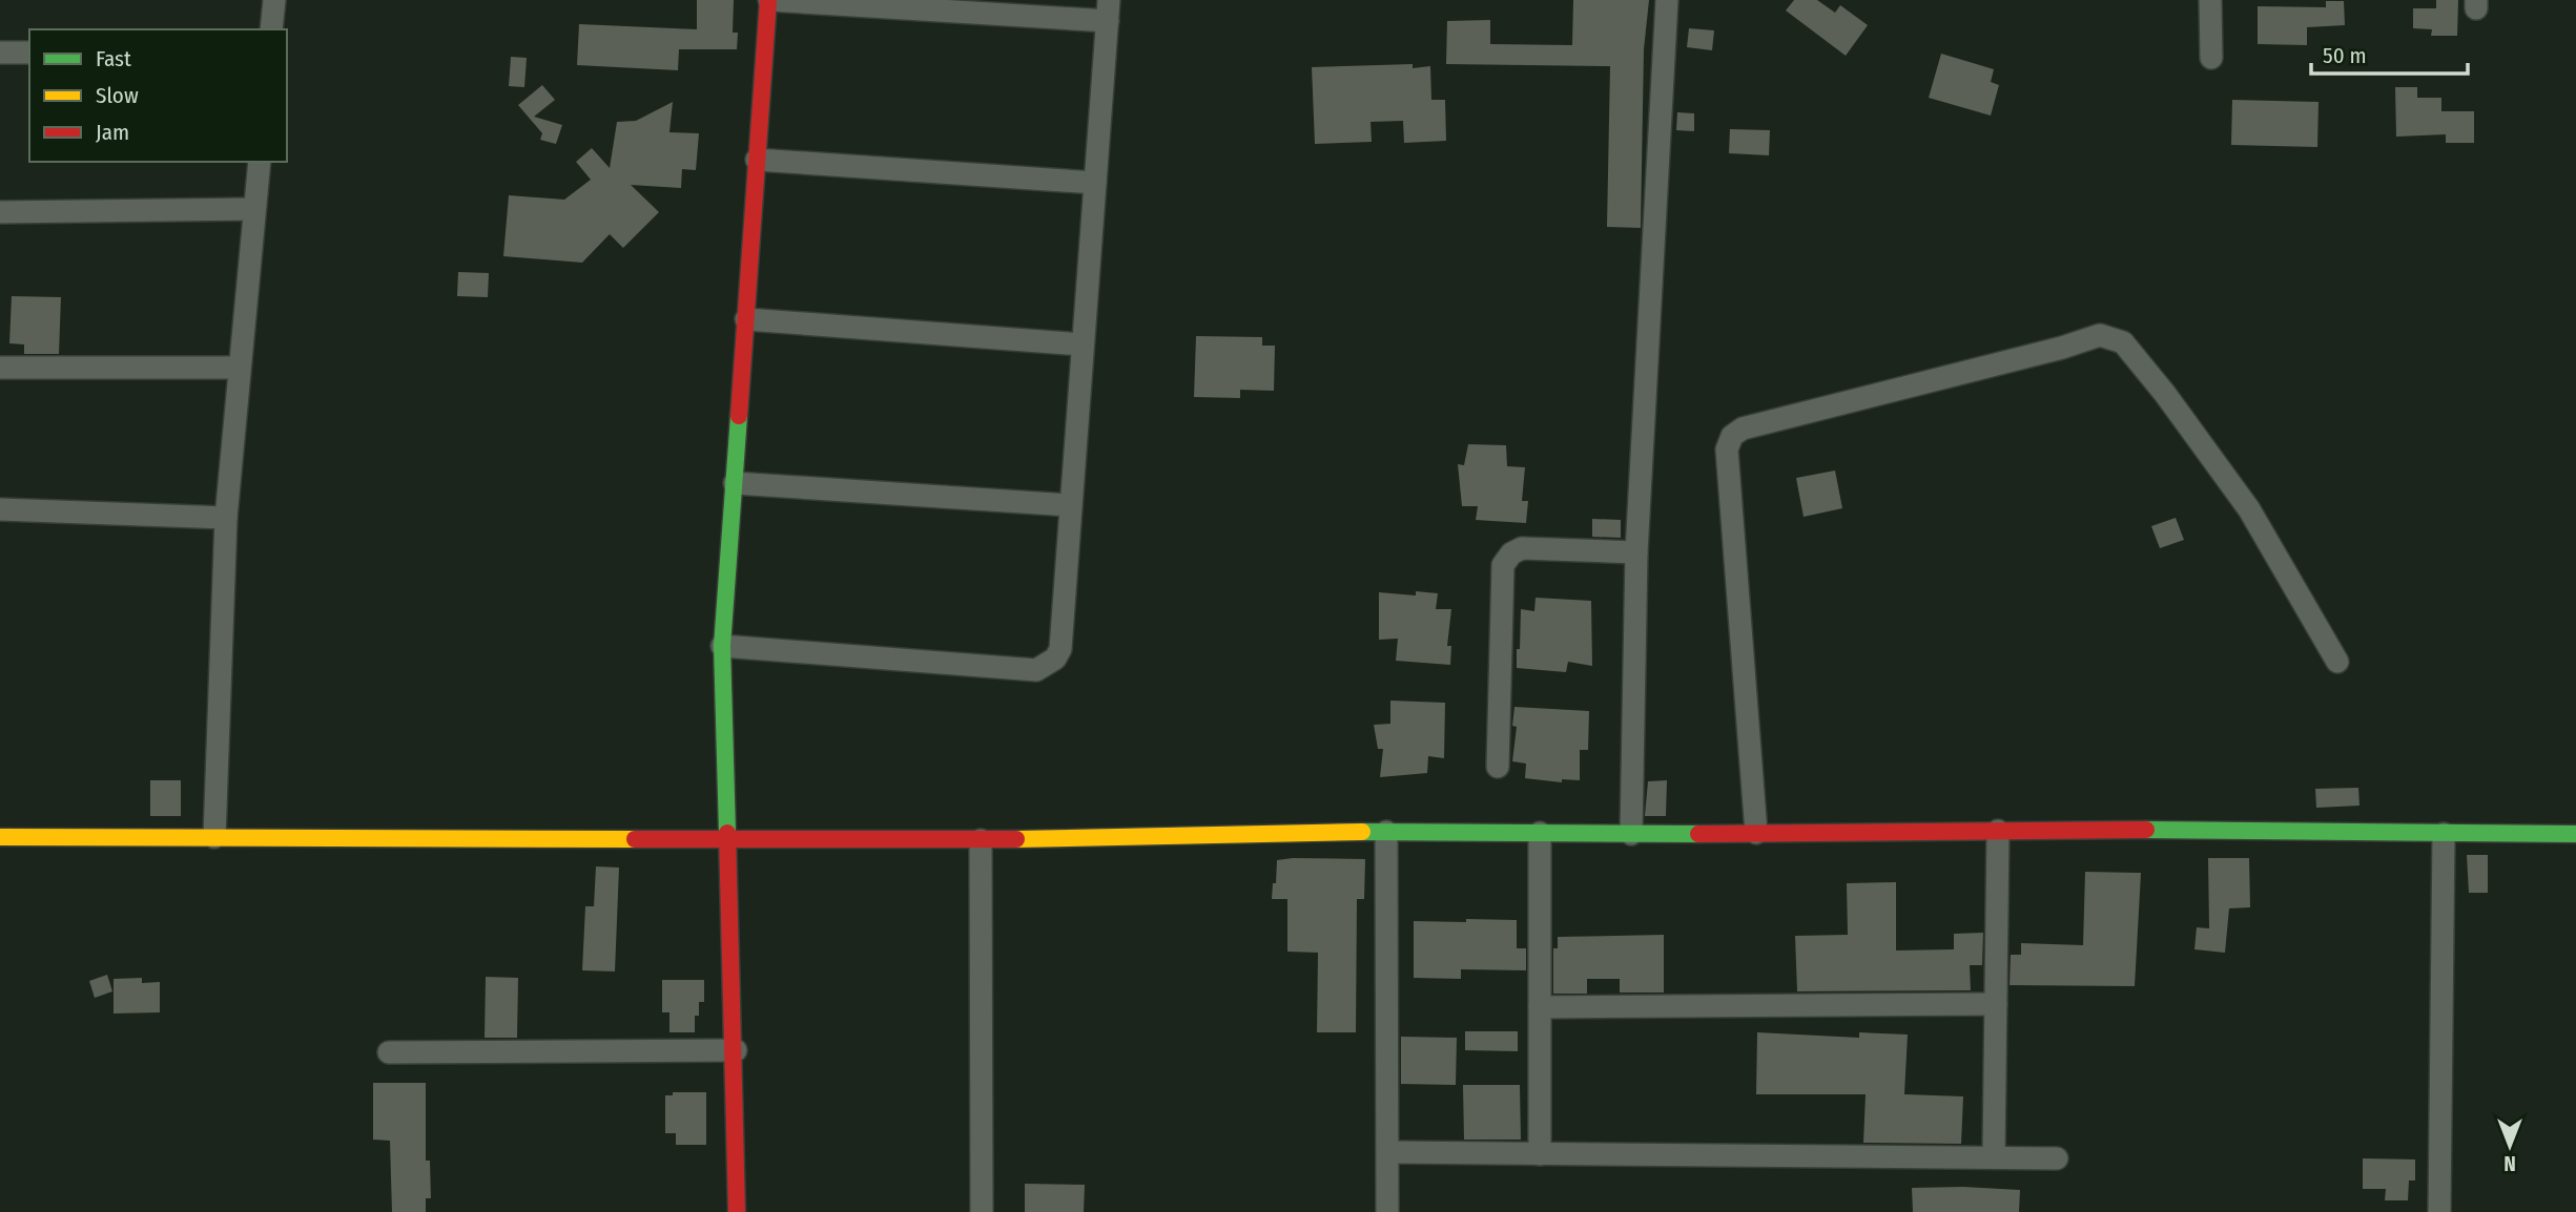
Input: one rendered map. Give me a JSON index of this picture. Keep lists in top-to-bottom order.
{
  "legend": ["Fast", "Slow", "Jam"],
  "scale_bar": "50 m",
  "north": "bottom"
}
